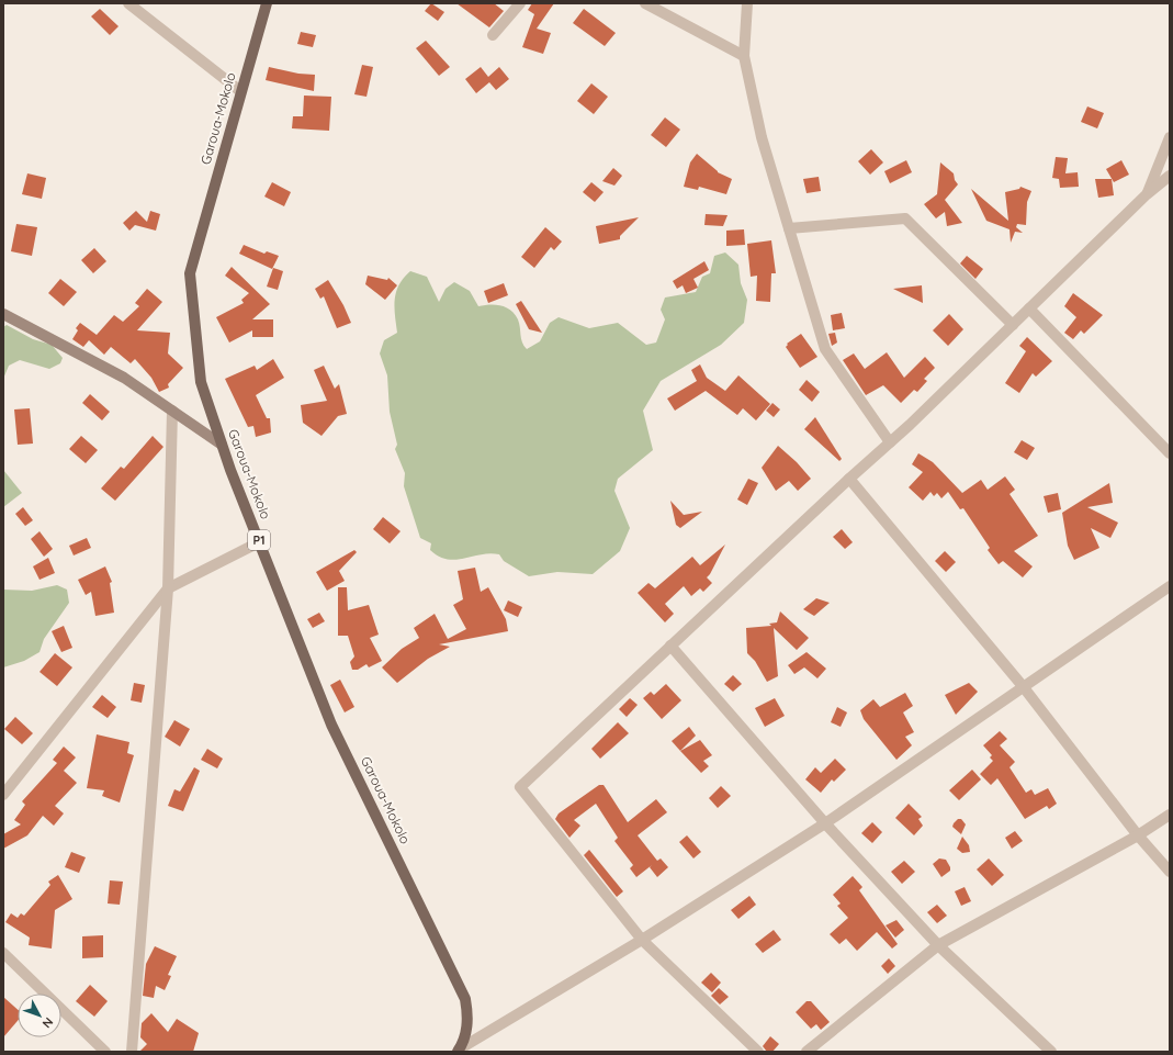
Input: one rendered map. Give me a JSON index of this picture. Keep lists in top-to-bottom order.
{
  "streets": {
    "main road": ["Garoua-Mokolo", "P1"]
  },
  "north": "bottom right"
}
